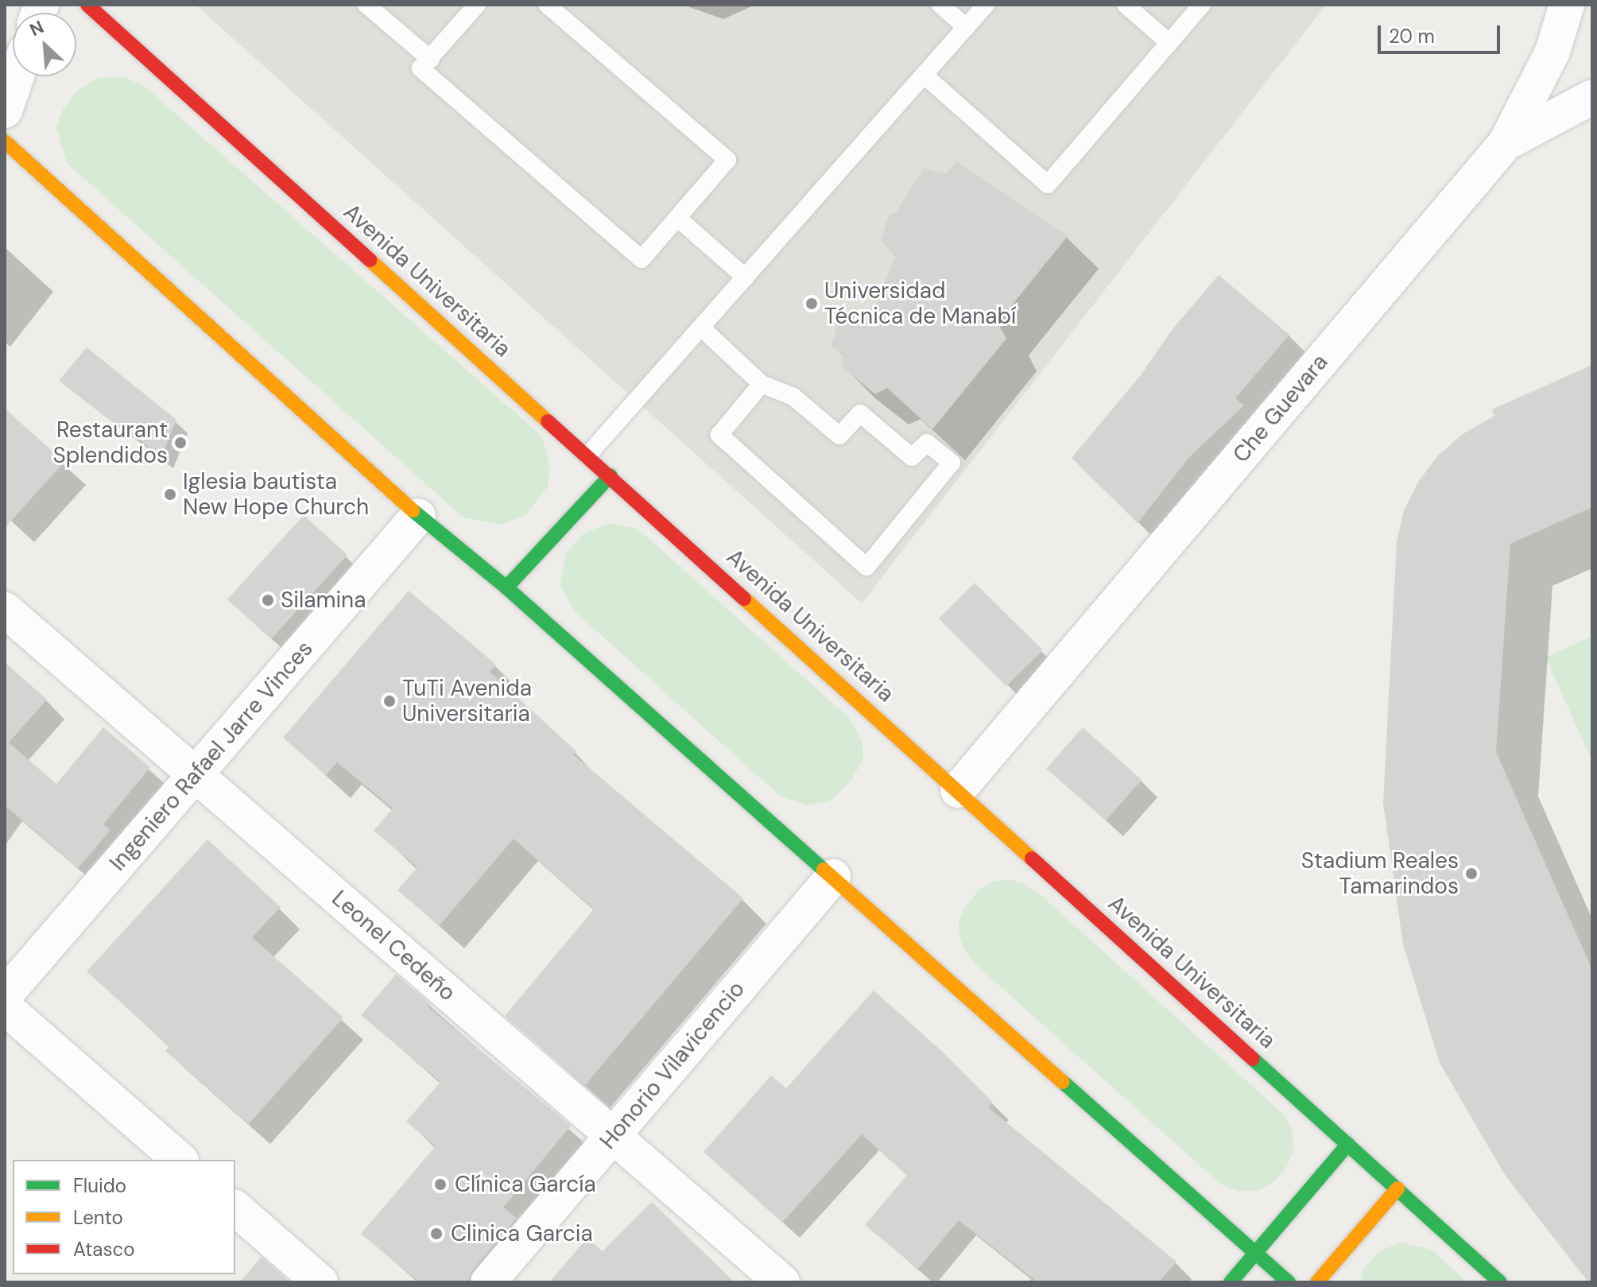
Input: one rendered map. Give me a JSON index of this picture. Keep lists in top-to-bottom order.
{
  "streets": {
    "main road": ["Avenida Universitaria"],
    "street": [
      "Che Guevara",
      "Ingeniero Rafael Jarre Vinces",
      "Leonel Cedeño",
      "Honorio Vilavicencio"
    ]
  },
  "crossings": [
    ["Avenida Universitaria", "Che Guevara"],
    ["Ingeniero Rafael Jarre Vinces", "Leonel Cedeño"],
    ["Leonel Cedeño", "Honorio Vilavicencio"]
  ],
  "places": [
    "Universidad Técnica de Manabí",
    "Restaurant Splendidos",
    "Iglesia bautista New Hope Church",
    "Silamina",
    "TuTi Avenida Universitaria",
    "Stadium Reales Tamarindos",
    "Clínica García",
    "Clinica Garcia"
  ],
  "legend": ["Fluido", "Lento", "Atasco"],
  "scale_bar": "20 m",
  "north": "top left"
}
